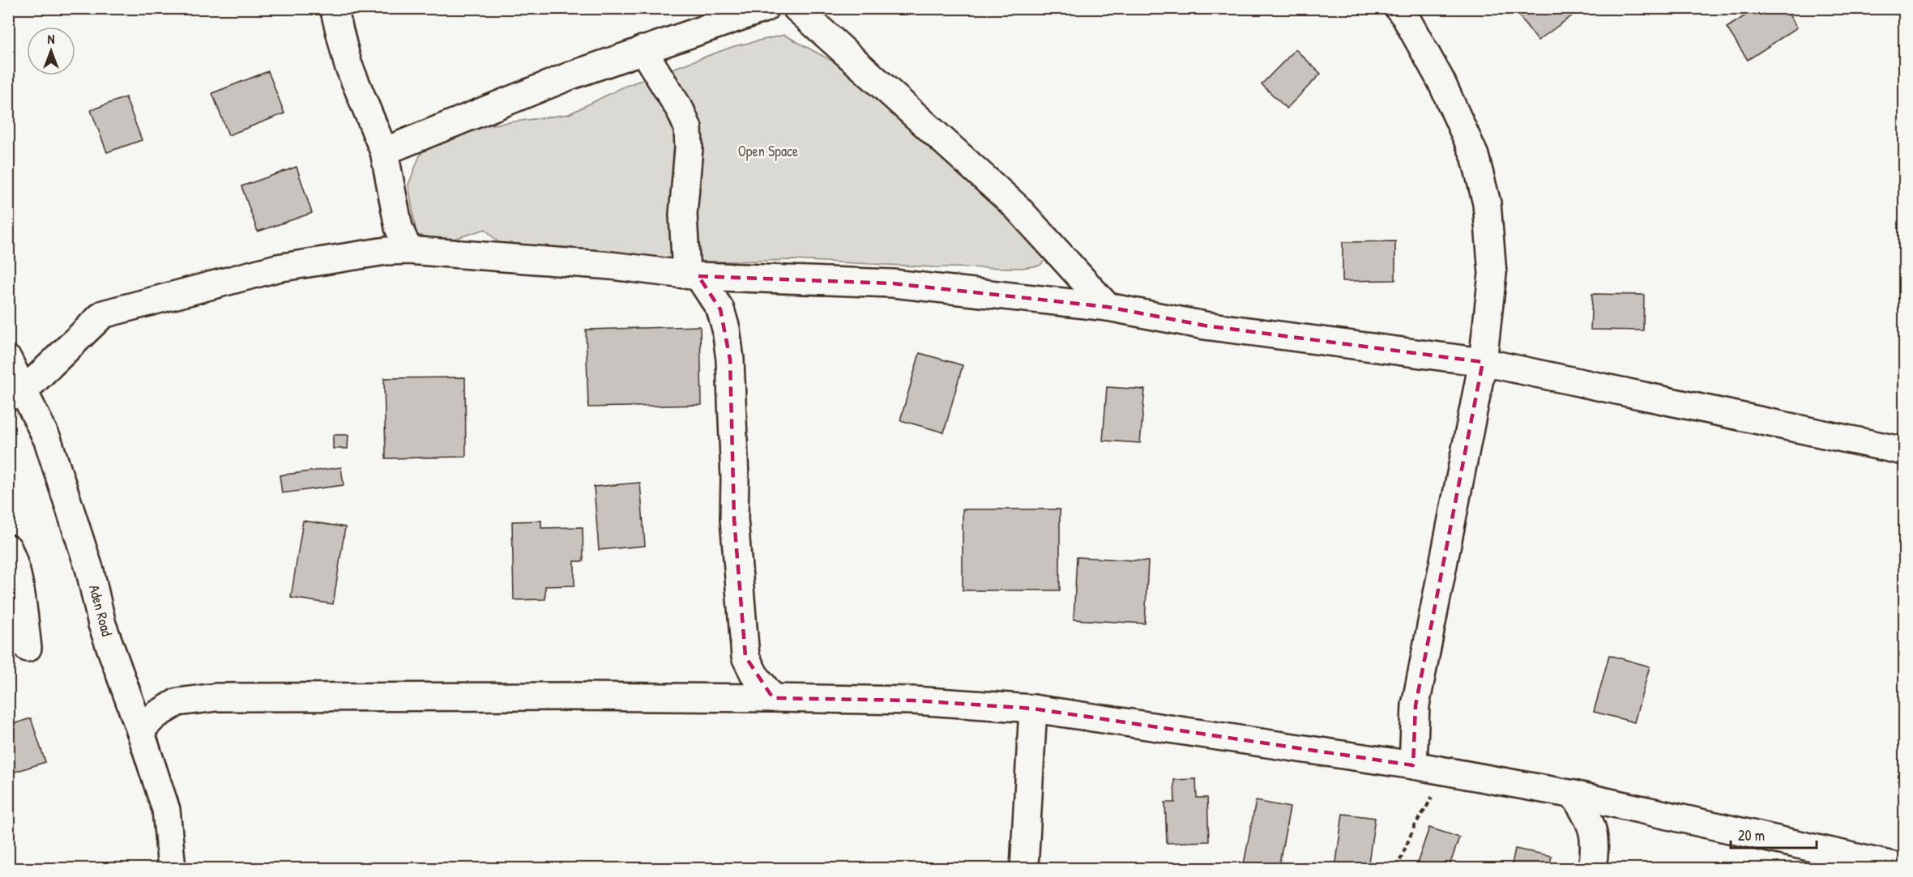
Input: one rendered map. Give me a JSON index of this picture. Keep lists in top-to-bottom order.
{
  "streets": {
    "street": ["Aden Road"]
  },
  "parks": ["Open Space"],
  "scale_bar": "20 m",
  "north": "top"
}
